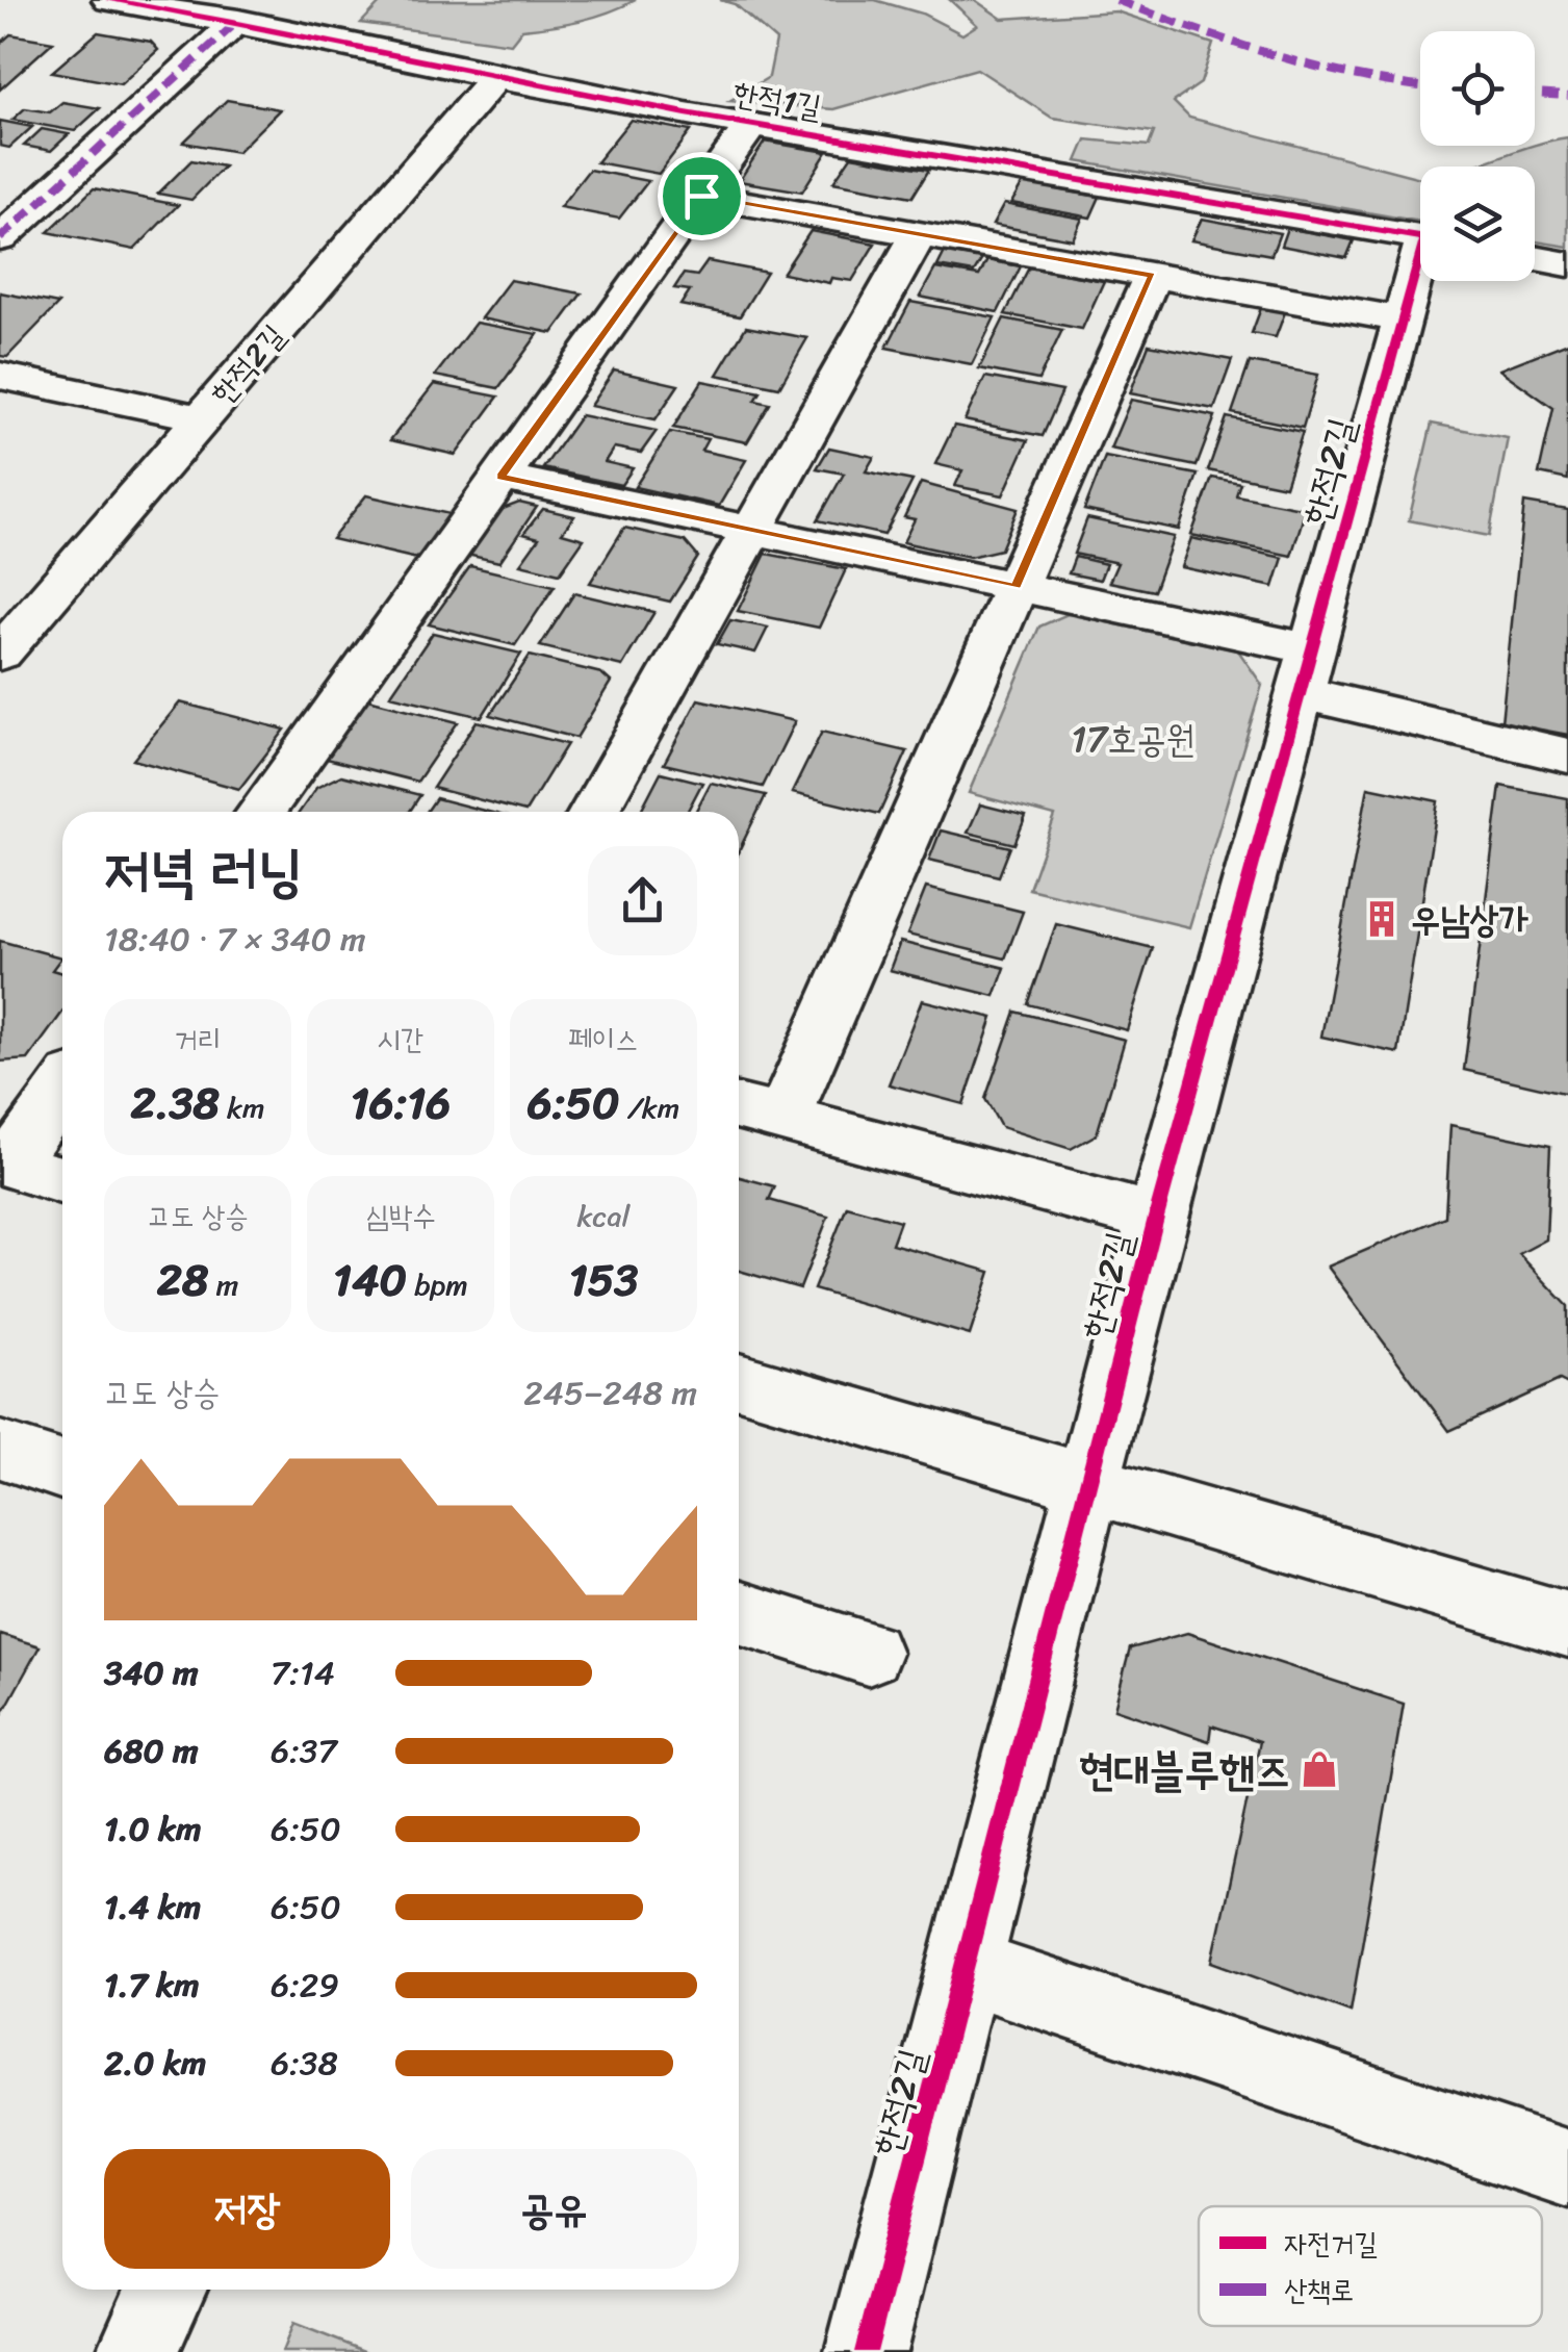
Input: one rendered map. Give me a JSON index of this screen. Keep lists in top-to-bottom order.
{
  "streets": {
    "street": ["한적1길", "한적2길"]
  },
  "crossings": [
    ["한적1길", "한적2길"]
  ],
  "parks": ["17호공원"],
  "places": {
    "building": ["우남상가"],
    "shop": ["현대블루핸즈"]
  },
  "legend": ["자전거길", "산책로"],
  "page": {
    "heading": ["저녁 러닝", "18:40 · 7 × 340 m"],
    "stats": [
      ["거리", "2.38 km"],
      ["시간", "16:16"],
      ["페이스", "6:50 /km"],
      ["고도 상승", "28 m"],
      ["심박수", "140 bpm"],
      ["kcal", "153"]
    ],
    "chart": ["고도 상승", "245–248 m"],
    "list": [
      {
        "name": "340 m",
        "note": "7:14"
      },
      {
        "name": "680 m",
        "note": "6:37"
      },
      {
        "name": "1.0 km",
        "note": "6:50"
      },
      {
        "name": "1.4 km",
        "note": "6:50"
      },
      {
        "name": "1.7 km",
        "note": "6:29"
      },
      {
        "name": "2.0 km",
        "note": "6:38"
      }
    ],
    "buttons": ["저장", "공유"]
  }
}
